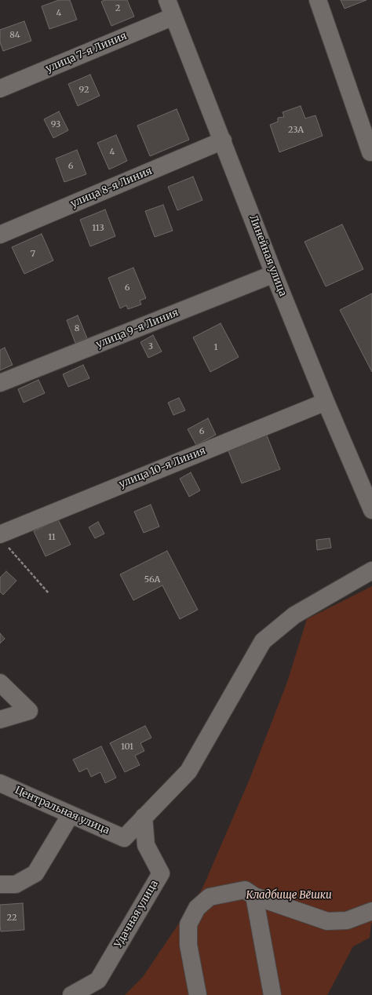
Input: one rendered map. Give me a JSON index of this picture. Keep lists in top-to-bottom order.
{
  "streets": {
    "street": [
      "улица 7-я Линия",
      "улица 8-я Линия",
      "Линейная улица",
      "улица 9-я Линия",
      "улица 10-я Линия",
      "Центральная улица",
      "Удачная улица"
    ]
  },
  "crossings": [
    ["улица 7-я Линия", "Линейная улица"],
    ["улица 8-я Линия", "Линейная улица"],
    ["Линейная улица", "улица 9-я Линия"],
    ["Линейная улица", "улица 10-я Линия"],
    ["Центральная улица", "Удачная улица"]
  ],
  "parks": ["Кладбище Вёшки"],
  "house_numbers": [
    "2",
    "4",
    "84",
    "92",
    "93",
    "23А",
    "4",
    "6",
    "113",
    "7",
    "6",
    "8",
    "3",
    "1",
    "6",
    "11",
    "56А",
    "101",
    "22"
  ]
}
